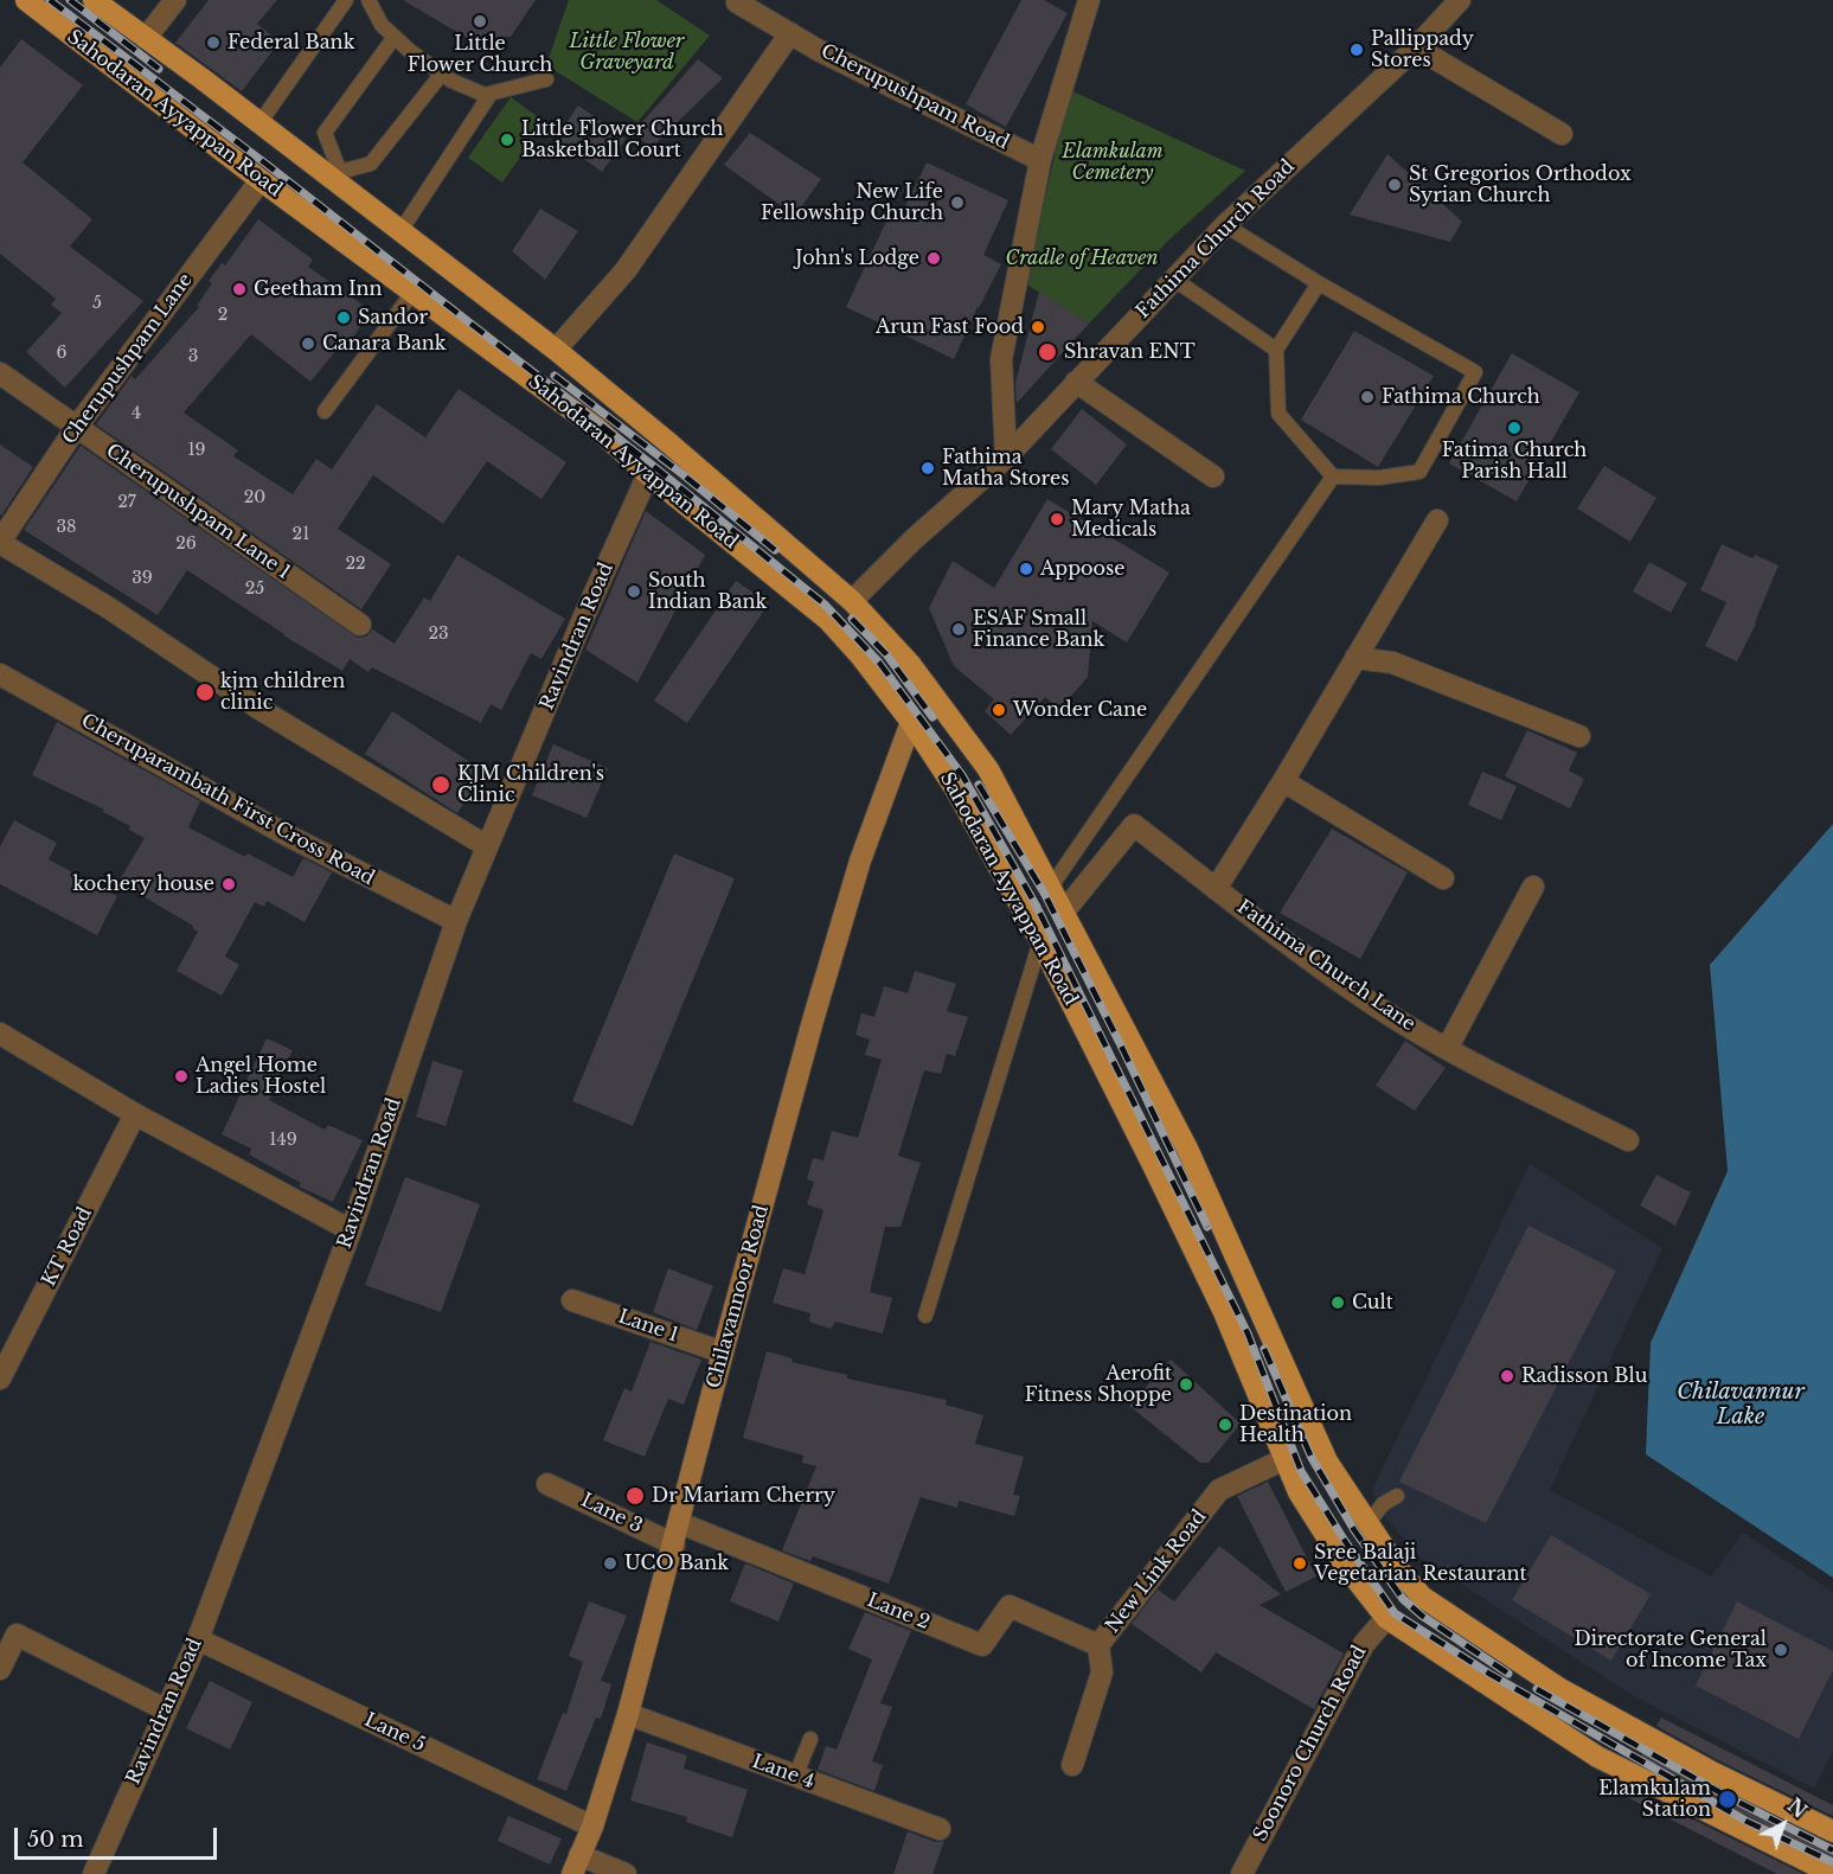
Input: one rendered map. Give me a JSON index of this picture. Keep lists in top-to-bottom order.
{
  "streets": {
    "main road": ["Sahodaran Ayyappan Road"],
    "street": [
      "Cherupushpam Road",
      "Fathima Church Road",
      "Cherupushpam Lane",
      "Cherupushpam Lane 1",
      "Ravindran Road",
      "Cheruparambath First Cross Road",
      "Fathima Church Lane",
      "KT Road",
      "Chilavannoor Road",
      "Lane 1",
      "Lane 3",
      "New Link Road",
      "Lane 2",
      "Lane 5",
      "Soonoro Church Road",
      "Lane 4"
    ]
  },
  "crossings": [
    ["Sahodaran Ayyappan Road", "Fathima Church Road"],
    ["Sahodaran Ayyappan Road", "Cherupushpam Lane"],
    ["Sahodaran Ayyappan Road", "Ravindran Road"],
    ["Sahodaran Ayyappan Road", "Fathima Church Lane"],
    ["Sahodaran Ayyappan Road", "Chilavannoor Road"],
    ["Sahodaran Ayyappan Road", "New Link Road"],
    ["Sahodaran Ayyappan Road", "Soonoro Church Road"],
    ["Cherupushpam Lane", "Cherupushpam Lane 1"],
    ["Ravindran Road", "Cheruparambath First Cross Road"],
    ["Ravindran Road", "Lane 5"],
    ["Chilavannoor Road", "Lane 1"],
    ["Chilavannoor Road", "Lane 3"],
    ["Chilavannoor Road", "Lane 2"],
    ["Chilavannoor Road", "Lane 5"],
    ["Chilavannoor Road", "Lane 4"],
    ["New Link Road", "Lane 2"]
  ],
  "water": ["Chilavannur Lake"],
  "parks": ["Little Flower Graveyard", "Elamkulam Cemetery", "Cradle of Heaven"],
  "places": [
    "Little Flower Church",
    "Federal Bank",
    "Pallippady Stores",
    "Little Flower Church Basketball Court",
    "St Gregorios Orthodox Syrian Church",
    "New Life Fellowship Church",
    "John's Lodge",
    "Geetham Inn",
    "Sandor",
    "Arun Fast Food",
    "Canara Bank",
    "Shravan ENT",
    "Fathima Church",
    "Fatima Church Parish Hall",
    "Fathima Matha Stores",
    "Mary Matha Medicals",
    "Appoose",
    "South Indian Bank",
    "ESAF Small Finance Bank",
    "kjm children clinic",
    "Wonder Cane",
    "KJM Children's Clinic",
    "kochery house",
    "Angel Home Ladies Hostel",
    "Cult",
    "Radisson Blu",
    "Aerofit Fitness Shoppe",
    "Destination Health",
    "Dr Mariam Cherry",
    "UCO Bank",
    "Sree Balaji Vegetarian Restaurant",
    "Directorate General of Income Tax",
    "Elamkulam Station"
  ],
  "house_numbers": [
    "5",
    "2",
    "6",
    "3",
    "4",
    "19",
    "20",
    "27",
    "38",
    "21",
    "26",
    "22",
    "39",
    "25",
    "23",
    "149"
  ],
  "scale_bar": "50 m",
  "north": "top right"
}
